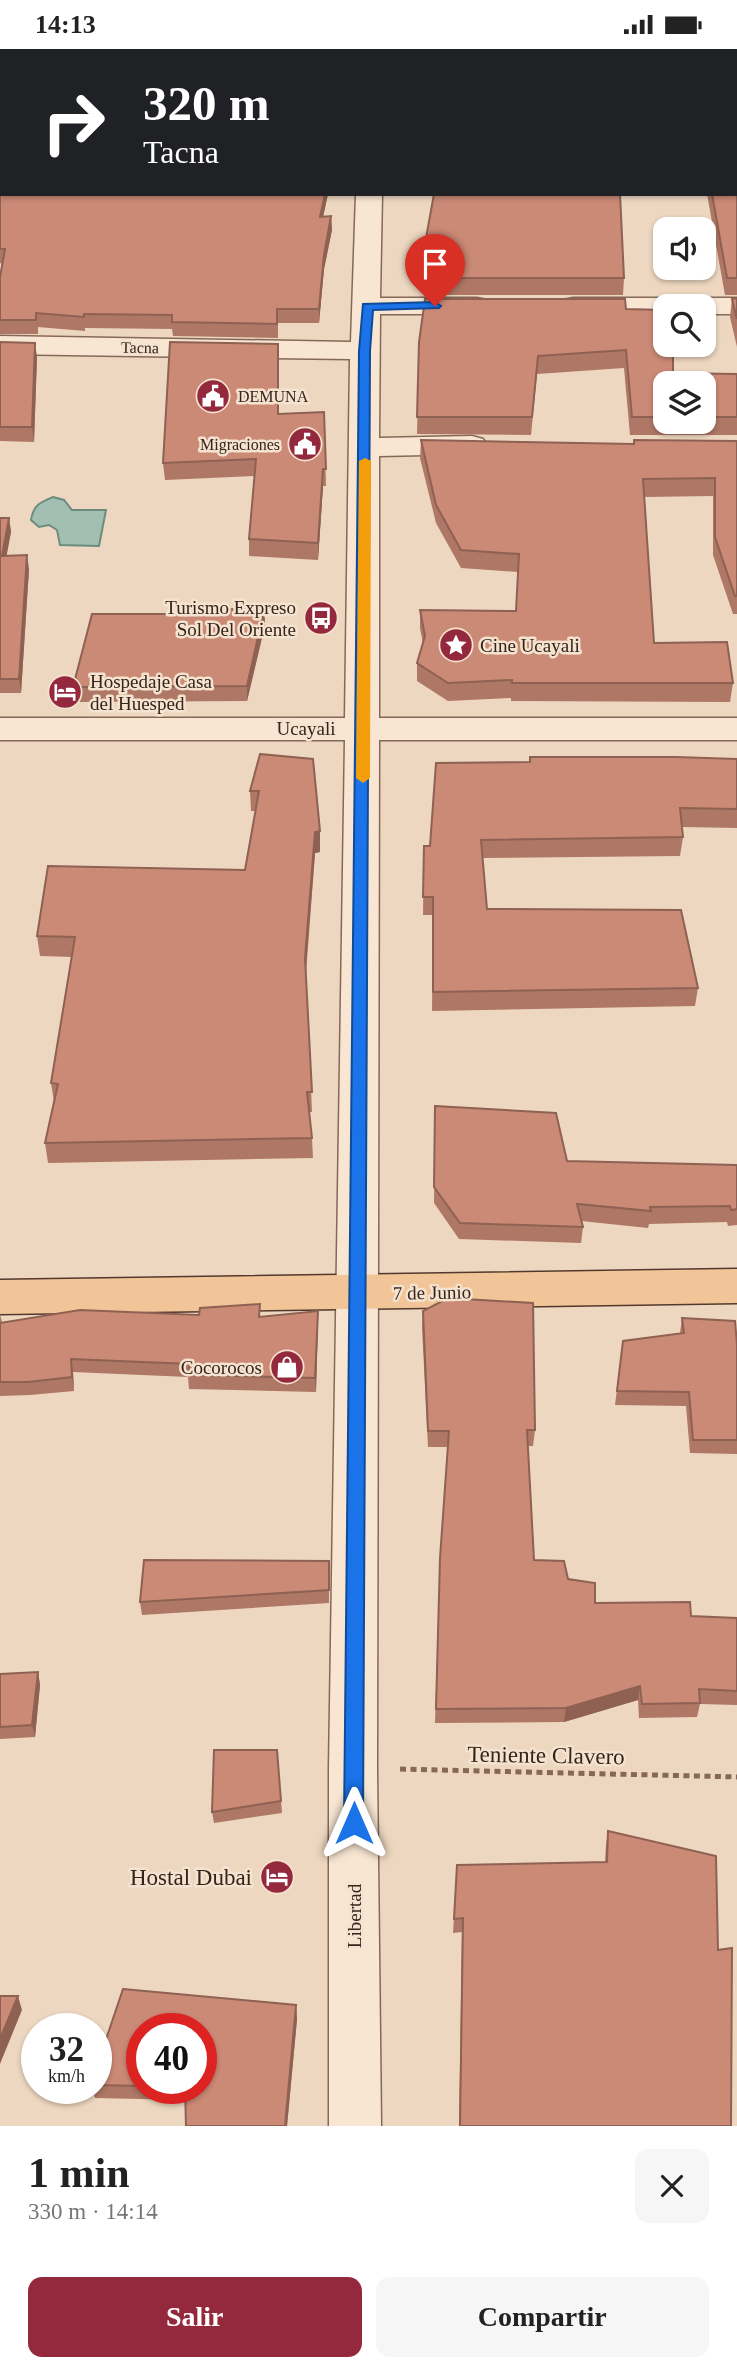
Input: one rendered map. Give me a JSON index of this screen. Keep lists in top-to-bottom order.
{
  "streets": {
    "main road": ["7 de Junio"],
    "street": ["Tacna", "Ucayali", "Libertad"],
    "path": ["Teniente Clavero"]
  },
  "crossings": [
    ["Tacna", "Libertad"],
    ["Ucayali", "Libertad"],
    ["7 de Junio", "Libertad"],
    ["Teniente Clavero", "Libertad"]
  ],
  "places": {
    "public building": ["DEMUNA", "Migraciones"],
    "bus stop": ["Turismo Expreso Sol Del Oriente"],
    "place": ["Cine Ucayali"],
    "hotel": ["Hospedaje Casa del Huesped", "Hostal Dubai"],
    "shop": ["Cocorocos"]
  },
  "page": {
    "status": "14:13",
    "turn": ["320 m", "Tacna"],
    "speed": "32 km/h",
    "limit": "40",
    "heading": ["1 min", "330 m · 14:14"],
    "buttons": ["Salir", "Compartir"]
  }
}
